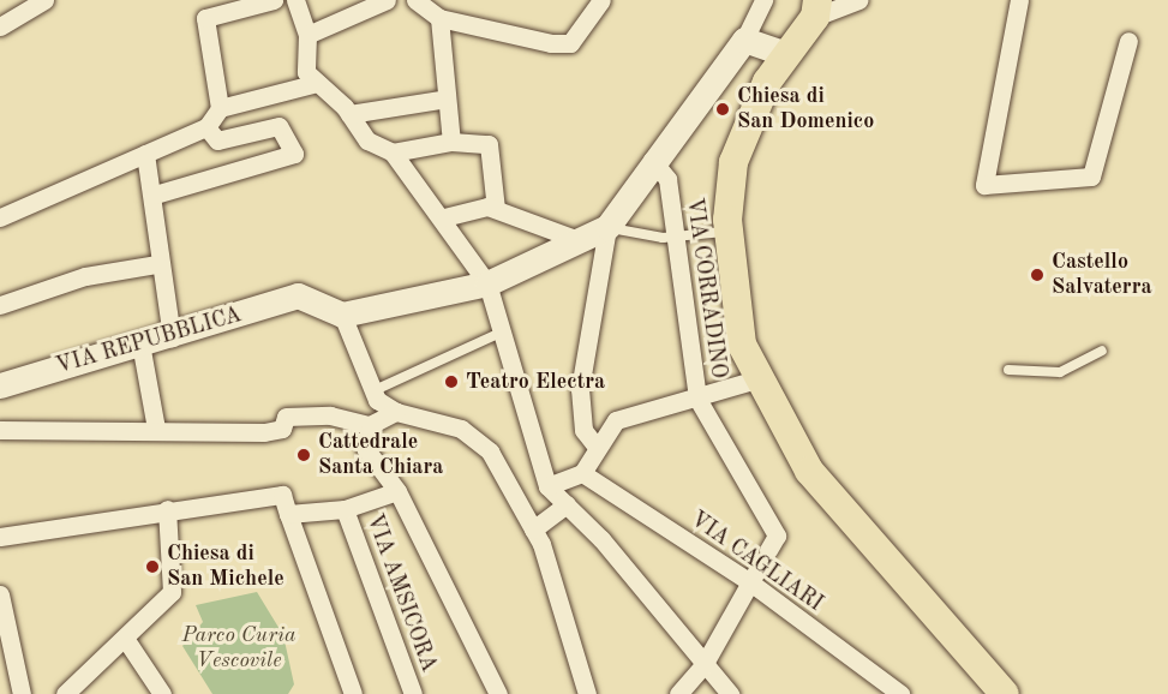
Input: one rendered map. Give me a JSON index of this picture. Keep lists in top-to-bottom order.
{
  "streets": {
    "main road": ["VIA REPUBBLICA"],
    "street": ["VIA CORRADINO", "VIA CAGLIARI", "VIA AMSICORA"]
  },
  "parks": ["Parco Curia Vescovile"],
  "places": [
    "Chiesa di San Domenico",
    "Castello Salvaterra",
    "Teatro Electra",
    "Cattedrale Santa Chiara",
    "Chiesa di San Michele"
  ]
}
